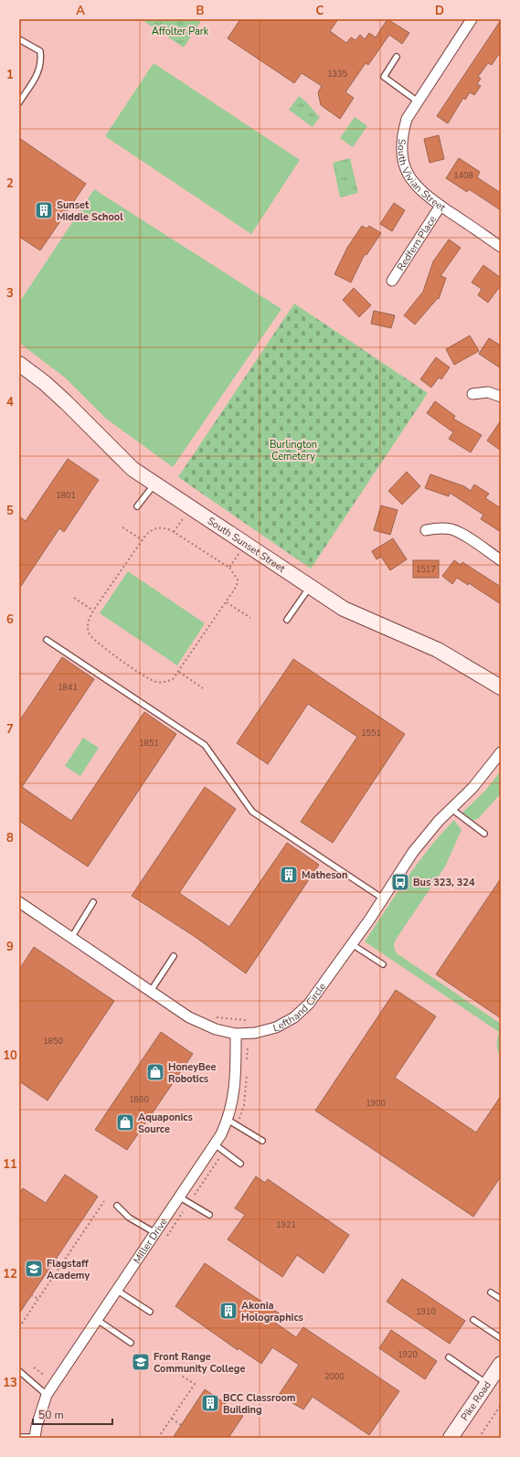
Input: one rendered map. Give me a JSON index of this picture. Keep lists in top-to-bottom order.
{
  "streets": {
    "street": [
      "South Vivian Street",
      "Redfern Place",
      "South Sunset Street",
      "Lefthand Circle",
      "Miller Drive",
      "Pike Road"
    ]
  },
  "crossings": [
    ["South Vivian Street", "Redfern Place"],
    ["Lefthand Circle", "Miller Drive"]
  ],
  "parks": ["Affolter Park", "Burlington Cemetery"],
  "places": {
    "building": [
      "Sunset Middle School",
      "Matheson",
      "Akonia Holographics",
      "BCC Classroom Building"
    ],
    "bus stop": ["Bus 323, 324"],
    "shop": ["HoneyBee Robotics", "Aquaponics Source"],
    "school or university": ["Flagstaff Academy", "Front Range Community College"]
  },
  "house_numbers": [
    "1335",
    "1408",
    "1801",
    "1517",
    "1841",
    "1551",
    "1851",
    "1850",
    "1860",
    "1900",
    "1921",
    "1910",
    "1920",
    "2000"
  ],
  "scale_bar": "50 m",
  "grid": {
    "columns": [
      "A",
      "B",
      "C",
      "D"
    ],
    "rows": [
      "1",
      "2",
      "3",
      "4",
      "5",
      "6",
      "7",
      "8",
      "9",
      "10",
      "11",
      "12",
      "13"
    ]
  }
}
